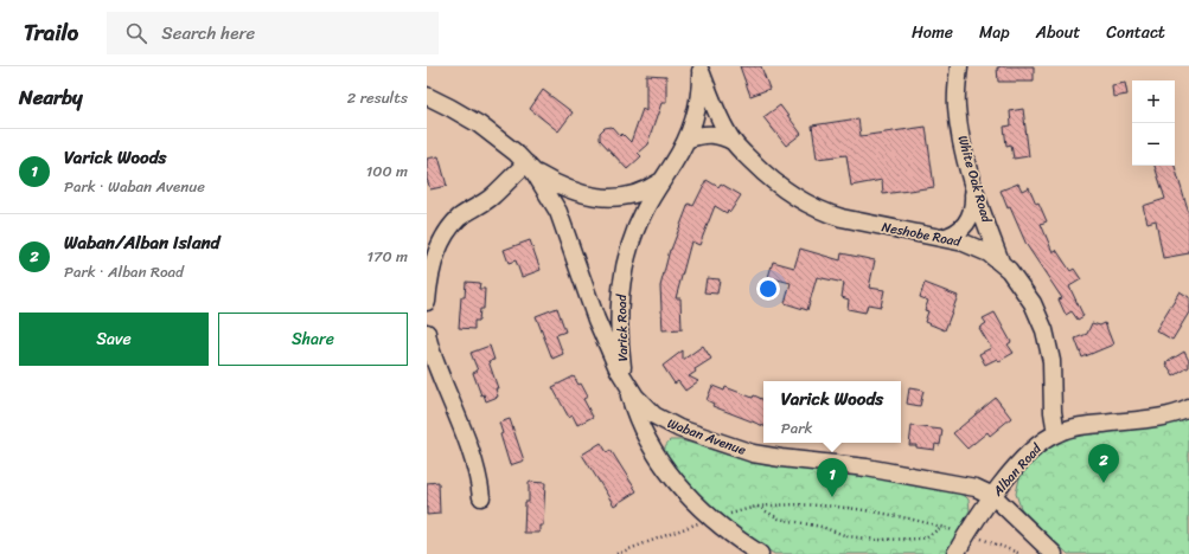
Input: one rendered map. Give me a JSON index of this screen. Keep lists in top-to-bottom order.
{
  "streets": {
    "street": [
      "White Oak Road",
      "Neshobe Road",
      "Varick Road",
      "Waban Avenue",
      "Alban Road"
    ]
  },
  "crossings": [
    ["White Oak Road", "Neshobe Road"],
    ["Neshobe Road", "Varick Road"],
    ["Neshobe Road", "Alban Road"],
    ["Varick Road", "Waban Avenue"],
    ["Waban Avenue", "Alban Road"]
  ],
  "page": {
    "header": "Trailo",
    "search": "Search here",
    "nav": [
      "Home",
      "Map",
      "About",
      "Contact"
    ],
    "heading": ["Nearby", "2 results"],
    "map_buttons": ["+", "−"],
    "list": [
      {
        "mark": "1",
        "name": "Varick Woods",
        "note": "Park · Waban Avenue",
        "value": "100 m"
      },
      {
        "mark": "2",
        "name": "Waban/Alban Island",
        "note": "Park · Alban Road",
        "value": "170 m"
      }
    ],
    "buttons": ["Save", "Share"],
    "popup": ["Varick Woods", "Park"],
    "pins": ["2", "1"]
  }
}
